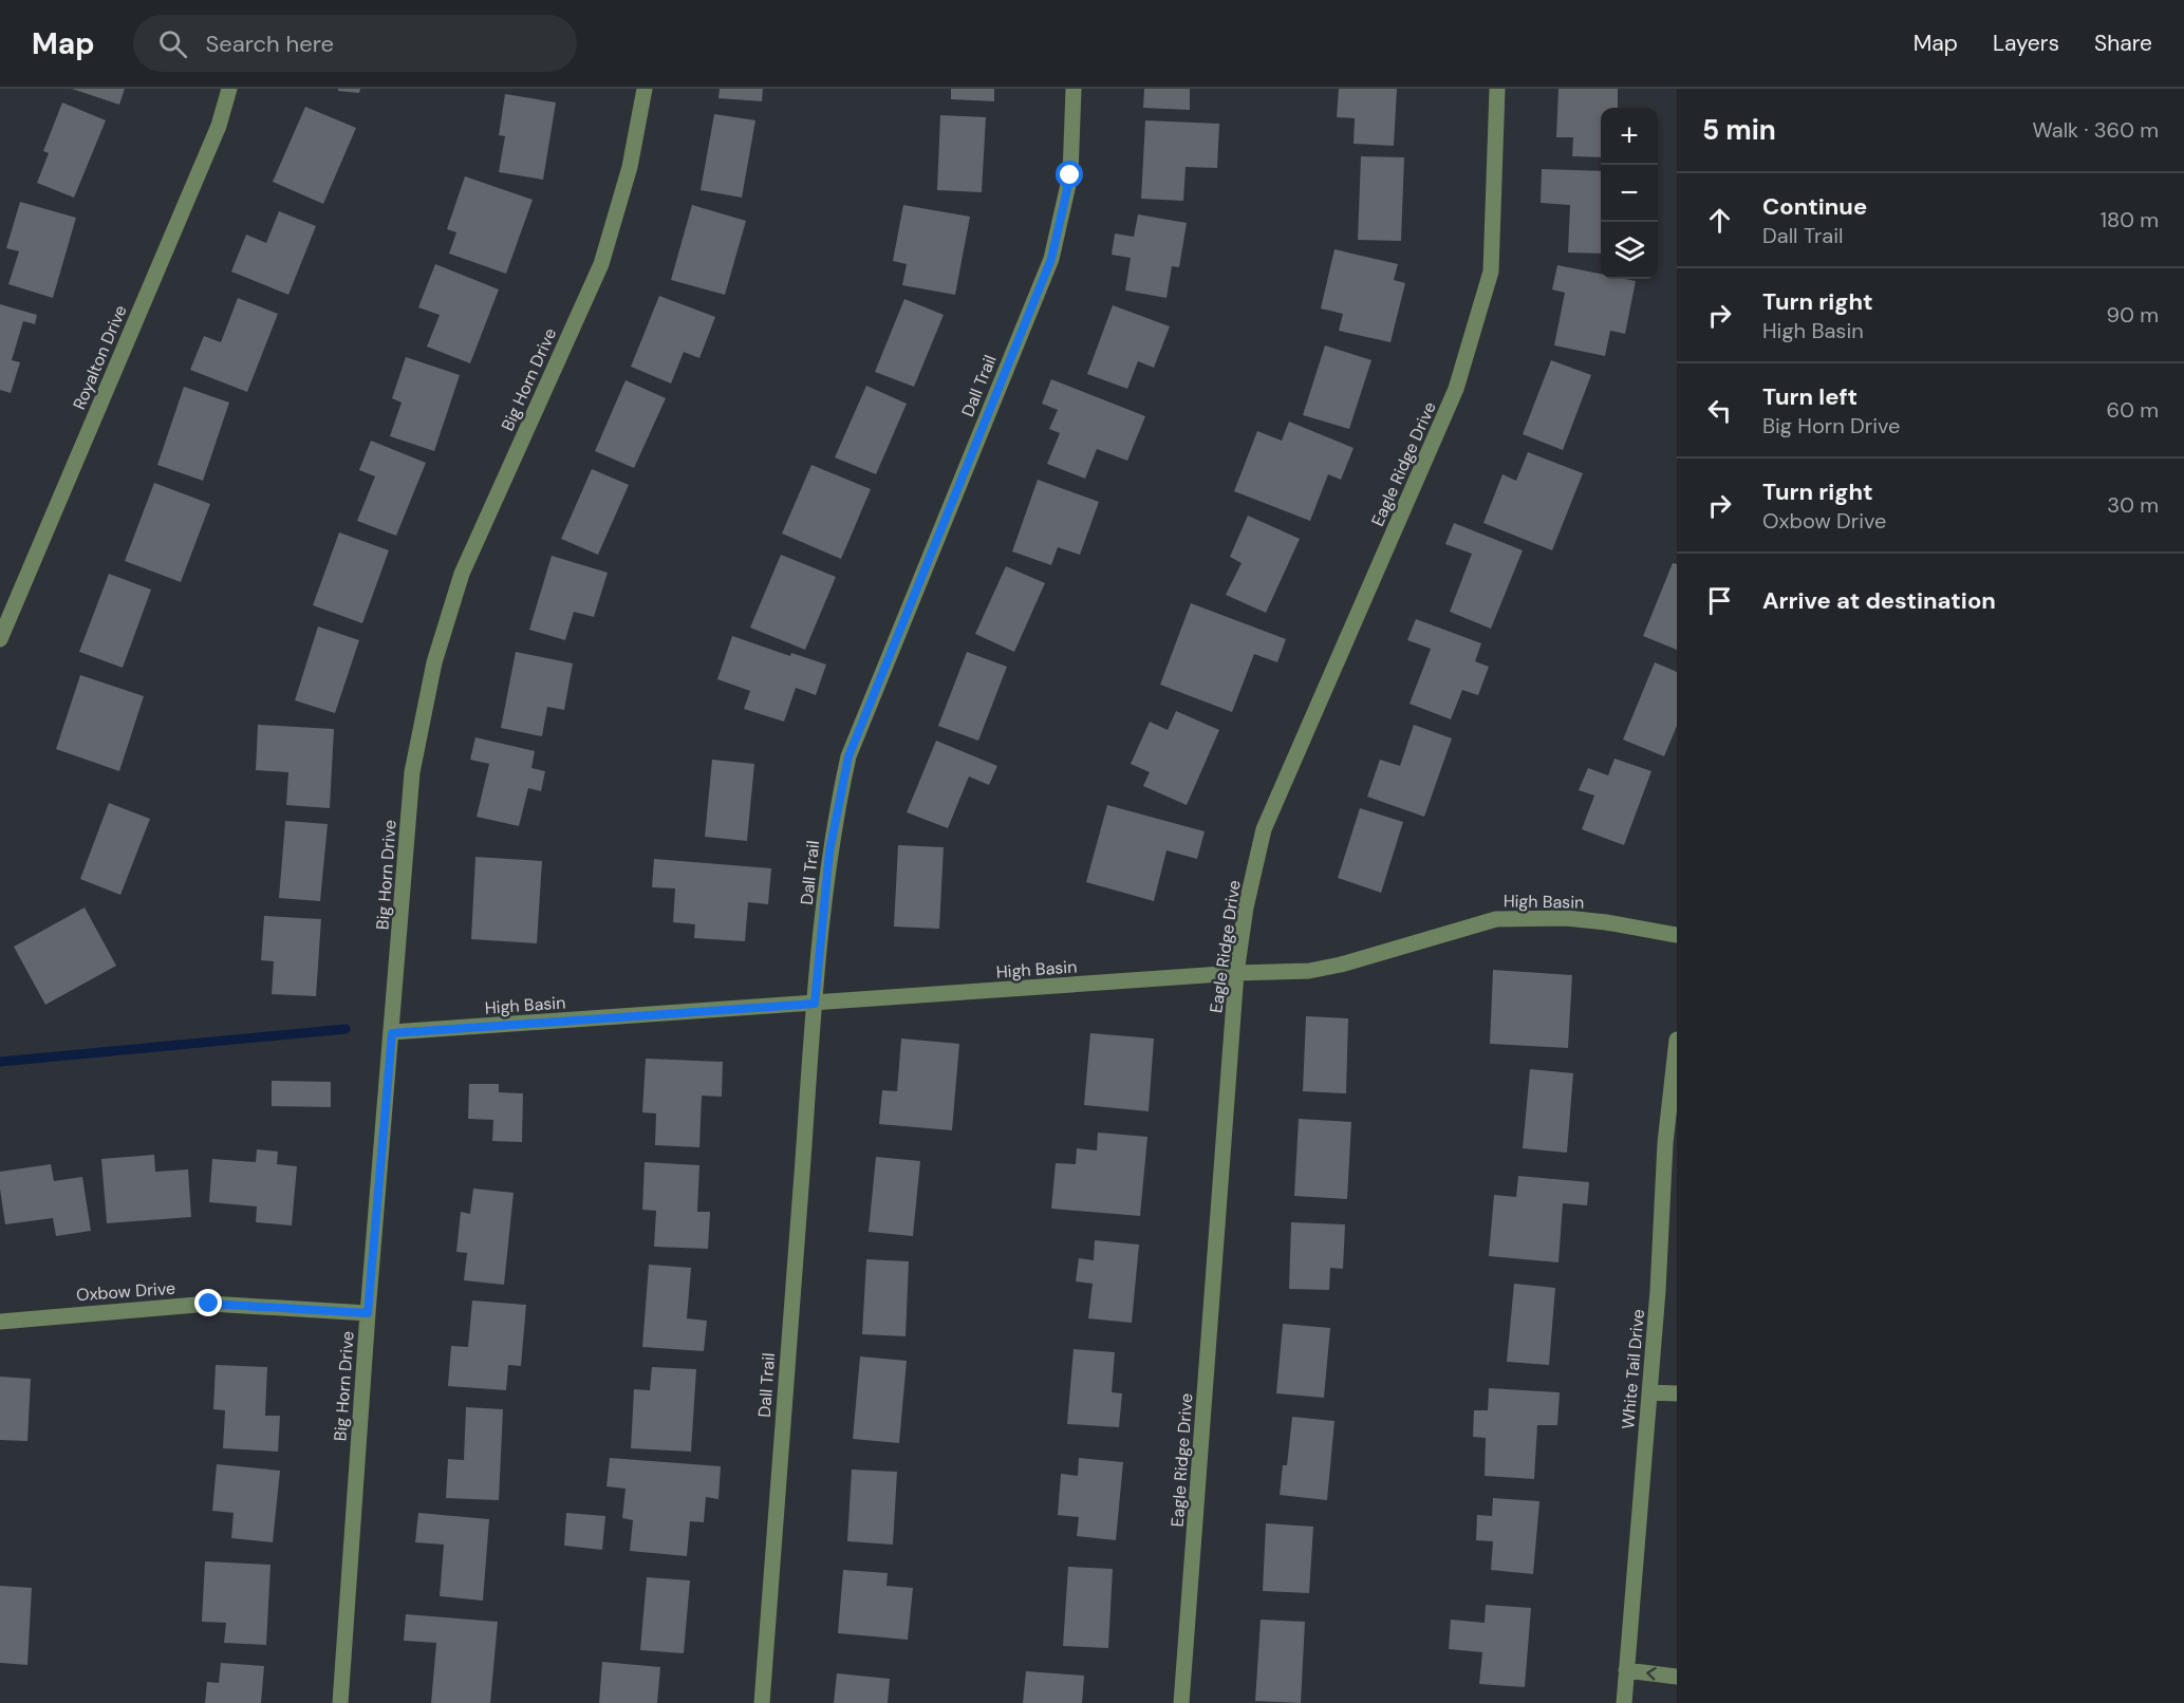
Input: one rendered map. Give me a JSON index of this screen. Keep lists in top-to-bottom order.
{
  "streets": {
    "street": [
      "Royalton Drive",
      "Big Horn Drive",
      "Dall Trail",
      "Eagle Ridge Drive",
      "High Basin",
      "Oxbow Drive",
      "White Tail Drive"
    ]
  },
  "crossings": [
    ["Big Horn Drive", "High Basin"],
    ["Big Horn Drive", "Oxbow Drive"],
    ["Dall Trail", "High Basin"],
    ["Eagle Ridge Drive", "High Basin"]
  ],
  "page": {
    "header": "Map",
    "search": "Search here",
    "nav": ["Map", "Layers", "Share"],
    "heading": ["5 min", "Walk · 360 m"],
    "map_buttons": ["+", "−"],
    "list": [
      ["Continue", "Dall Trail", "180 m"],
      ["Turn right", "High Basin", "90 m"],
      ["Turn left", "Big Horn Drive", "60 m"],
      ["Turn right", "Oxbow Drive", "30 m"],
      "Arrive at destination"
    ]
  }
}
